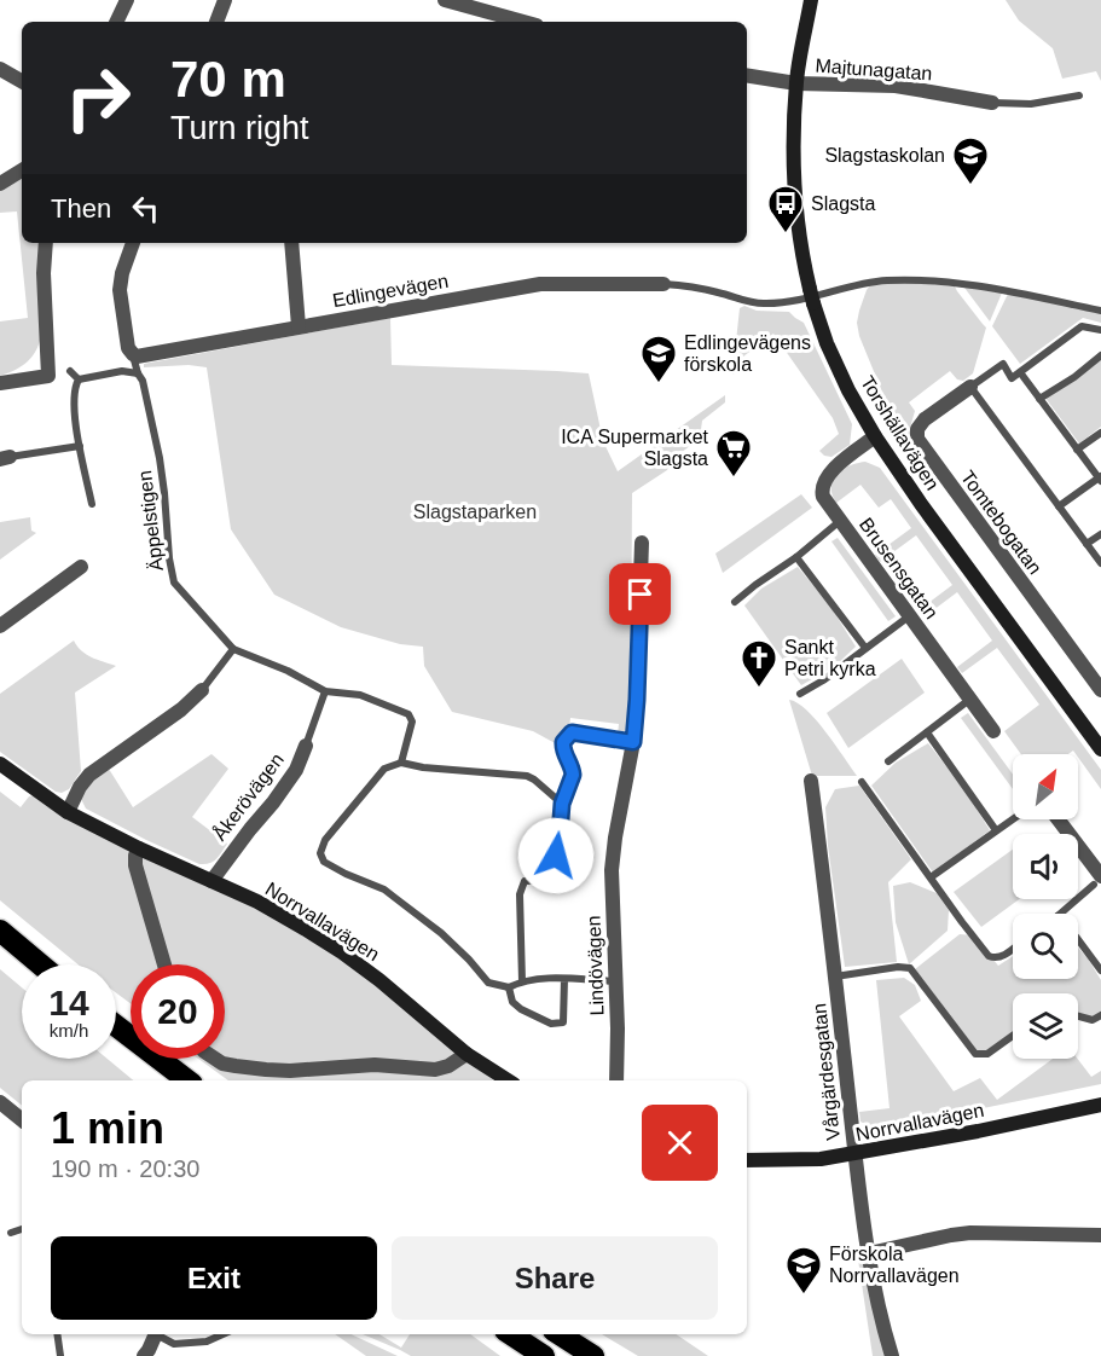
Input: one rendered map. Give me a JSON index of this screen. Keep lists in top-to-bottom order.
{
  "streets": {
    "street": [
      "Majtunagatan",
      "Edlingevägen",
      "Torshällavägen",
      "Tomtebogatan",
      "Brusensgatan",
      "Åkerövägen",
      "Norrvallavägen",
      "Lindövägen",
      "Vårgärdesgatan"
    ],
    "lane": ["Äppelstigen"]
  },
  "crossings": [
    ["Majtunagatan", "Torshällavägen"],
    ["Edlingevägen", "Äppelstigen"],
    ["Torshällavägen", "Brusensgatan"],
    ["Äppelstigen", "Åkerövägen"],
    ["Åkerövägen", "Norrvallavägen"],
    ["Norrvallavägen", "Vårgärdesgatan"]
  ],
  "parks": ["Slagstaparken"],
  "places": {
    "school or university": ["Slagstaskolan", "Edlingevägens förskola", "Förskola Norrvallavägen"],
    "bus stop": ["Slagsta"],
    "supermarket": ["ICA Supermarket Slagsta"],
    "church": ["Sankt Petri kyrka"]
  },
  "north": "top right",
  "page": {
    "turn": ["70 m", "Turn right"],
    "then": "Then",
    "speed": "14 km/h",
    "limit": "20",
    "heading": ["1 min", "190 m · 20:30"],
    "buttons": ["Exit", "Share"]
  }
}
